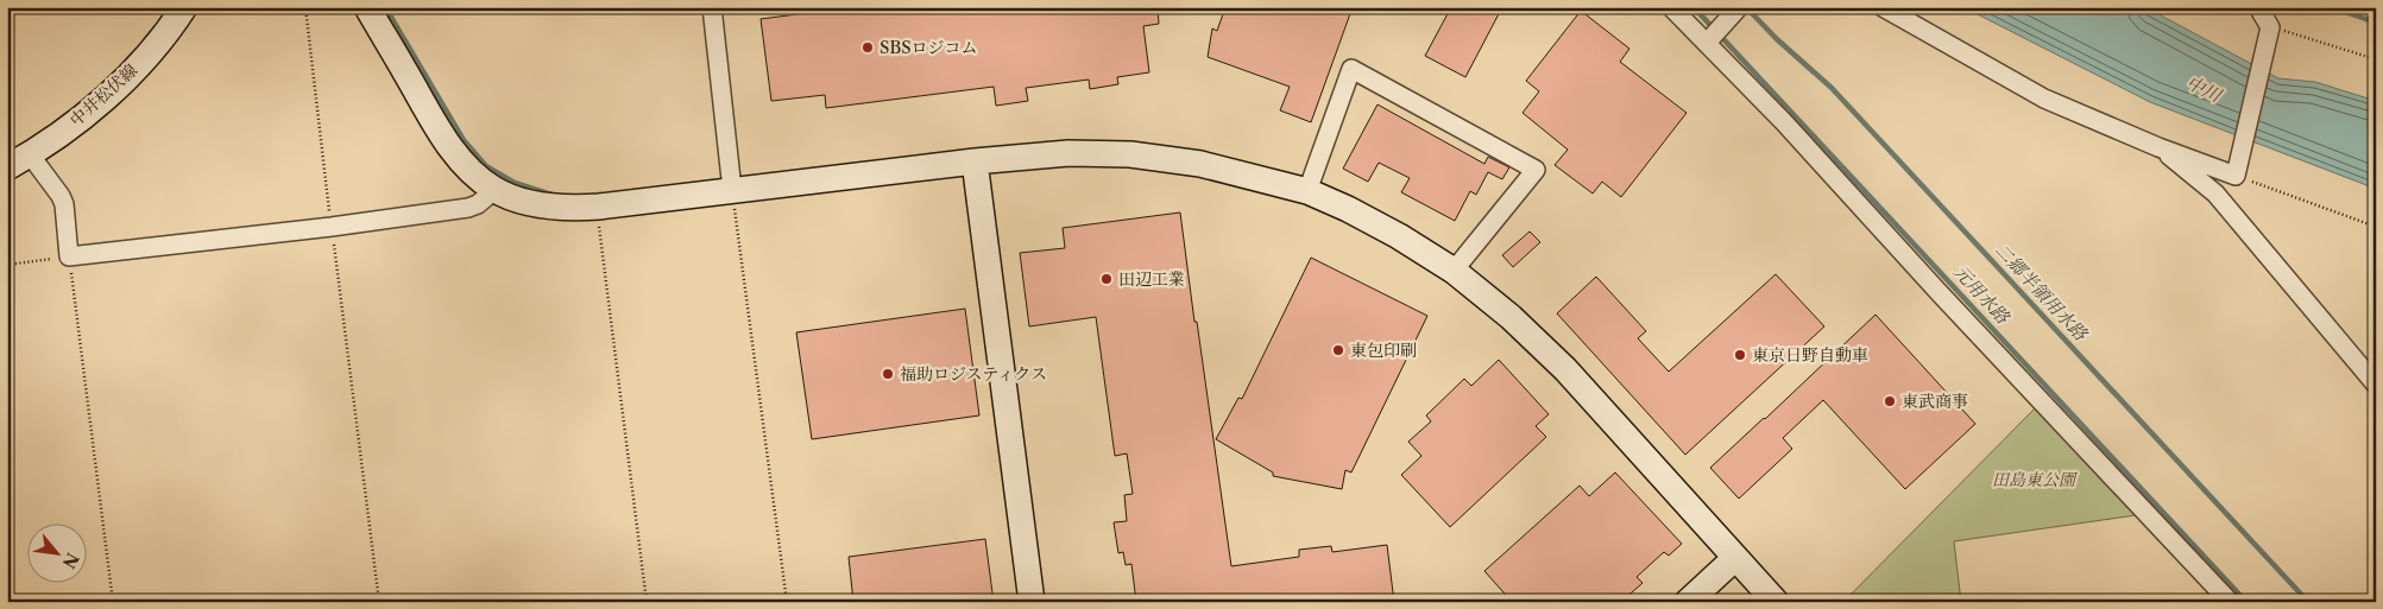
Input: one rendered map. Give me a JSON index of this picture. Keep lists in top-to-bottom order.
{
  "streets": {
    "street": ["中井松伏線"]
  },
  "water": ["中川", "二郷半領用水路", "元用水路"],
  "parks": ["田島東公園"],
  "places": [
    "SBSロジコム",
    "田辺工業",
    "東包印刷",
    "東京日野自動車",
    "福助ロジスティクス",
    "東武商事"
  ],
  "north": "bottom right"
}
